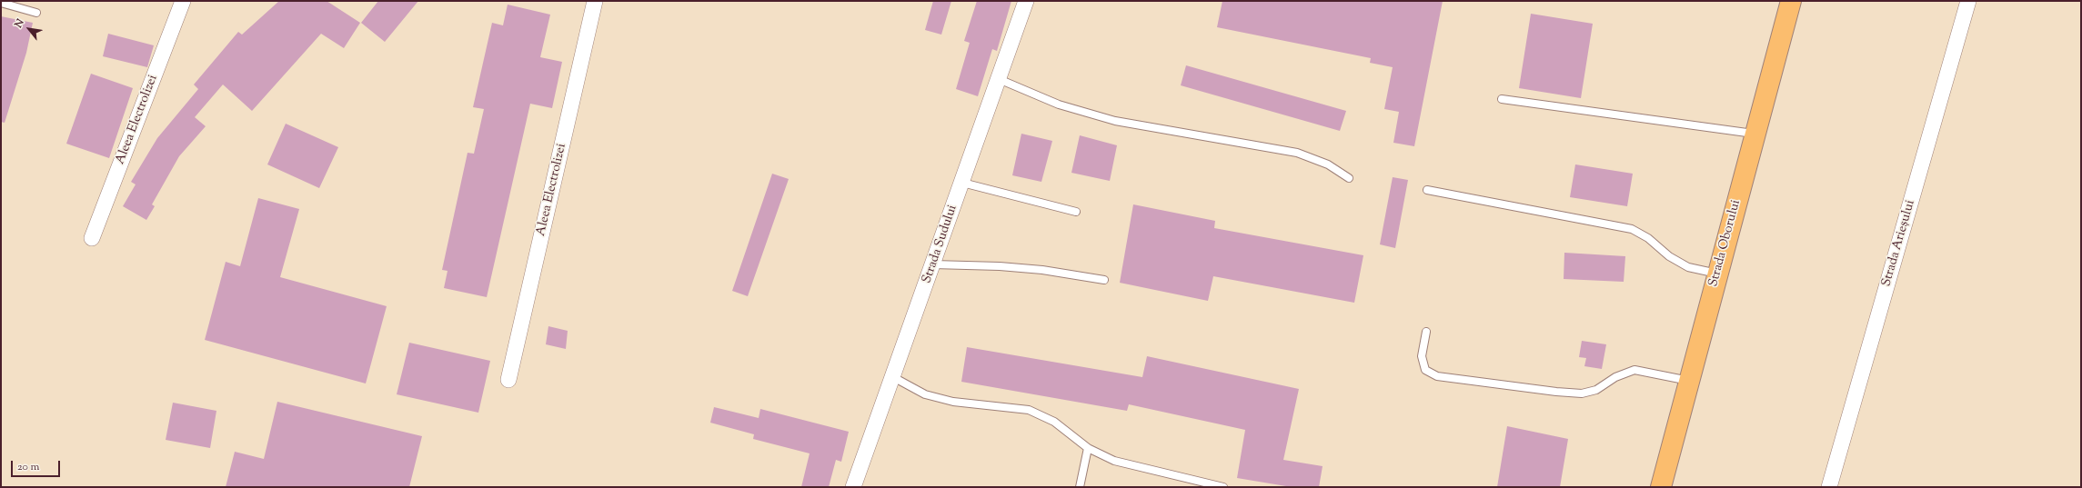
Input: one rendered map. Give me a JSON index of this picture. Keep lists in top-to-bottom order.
{
  "streets": {
    "main road": ["Strada Oborului"],
    "street": ["Aleea Electrolizei", "Strada Arieșului", "Strada Sudului"]
  },
  "scale_bar": "20 m",
  "north": "top left"
}
